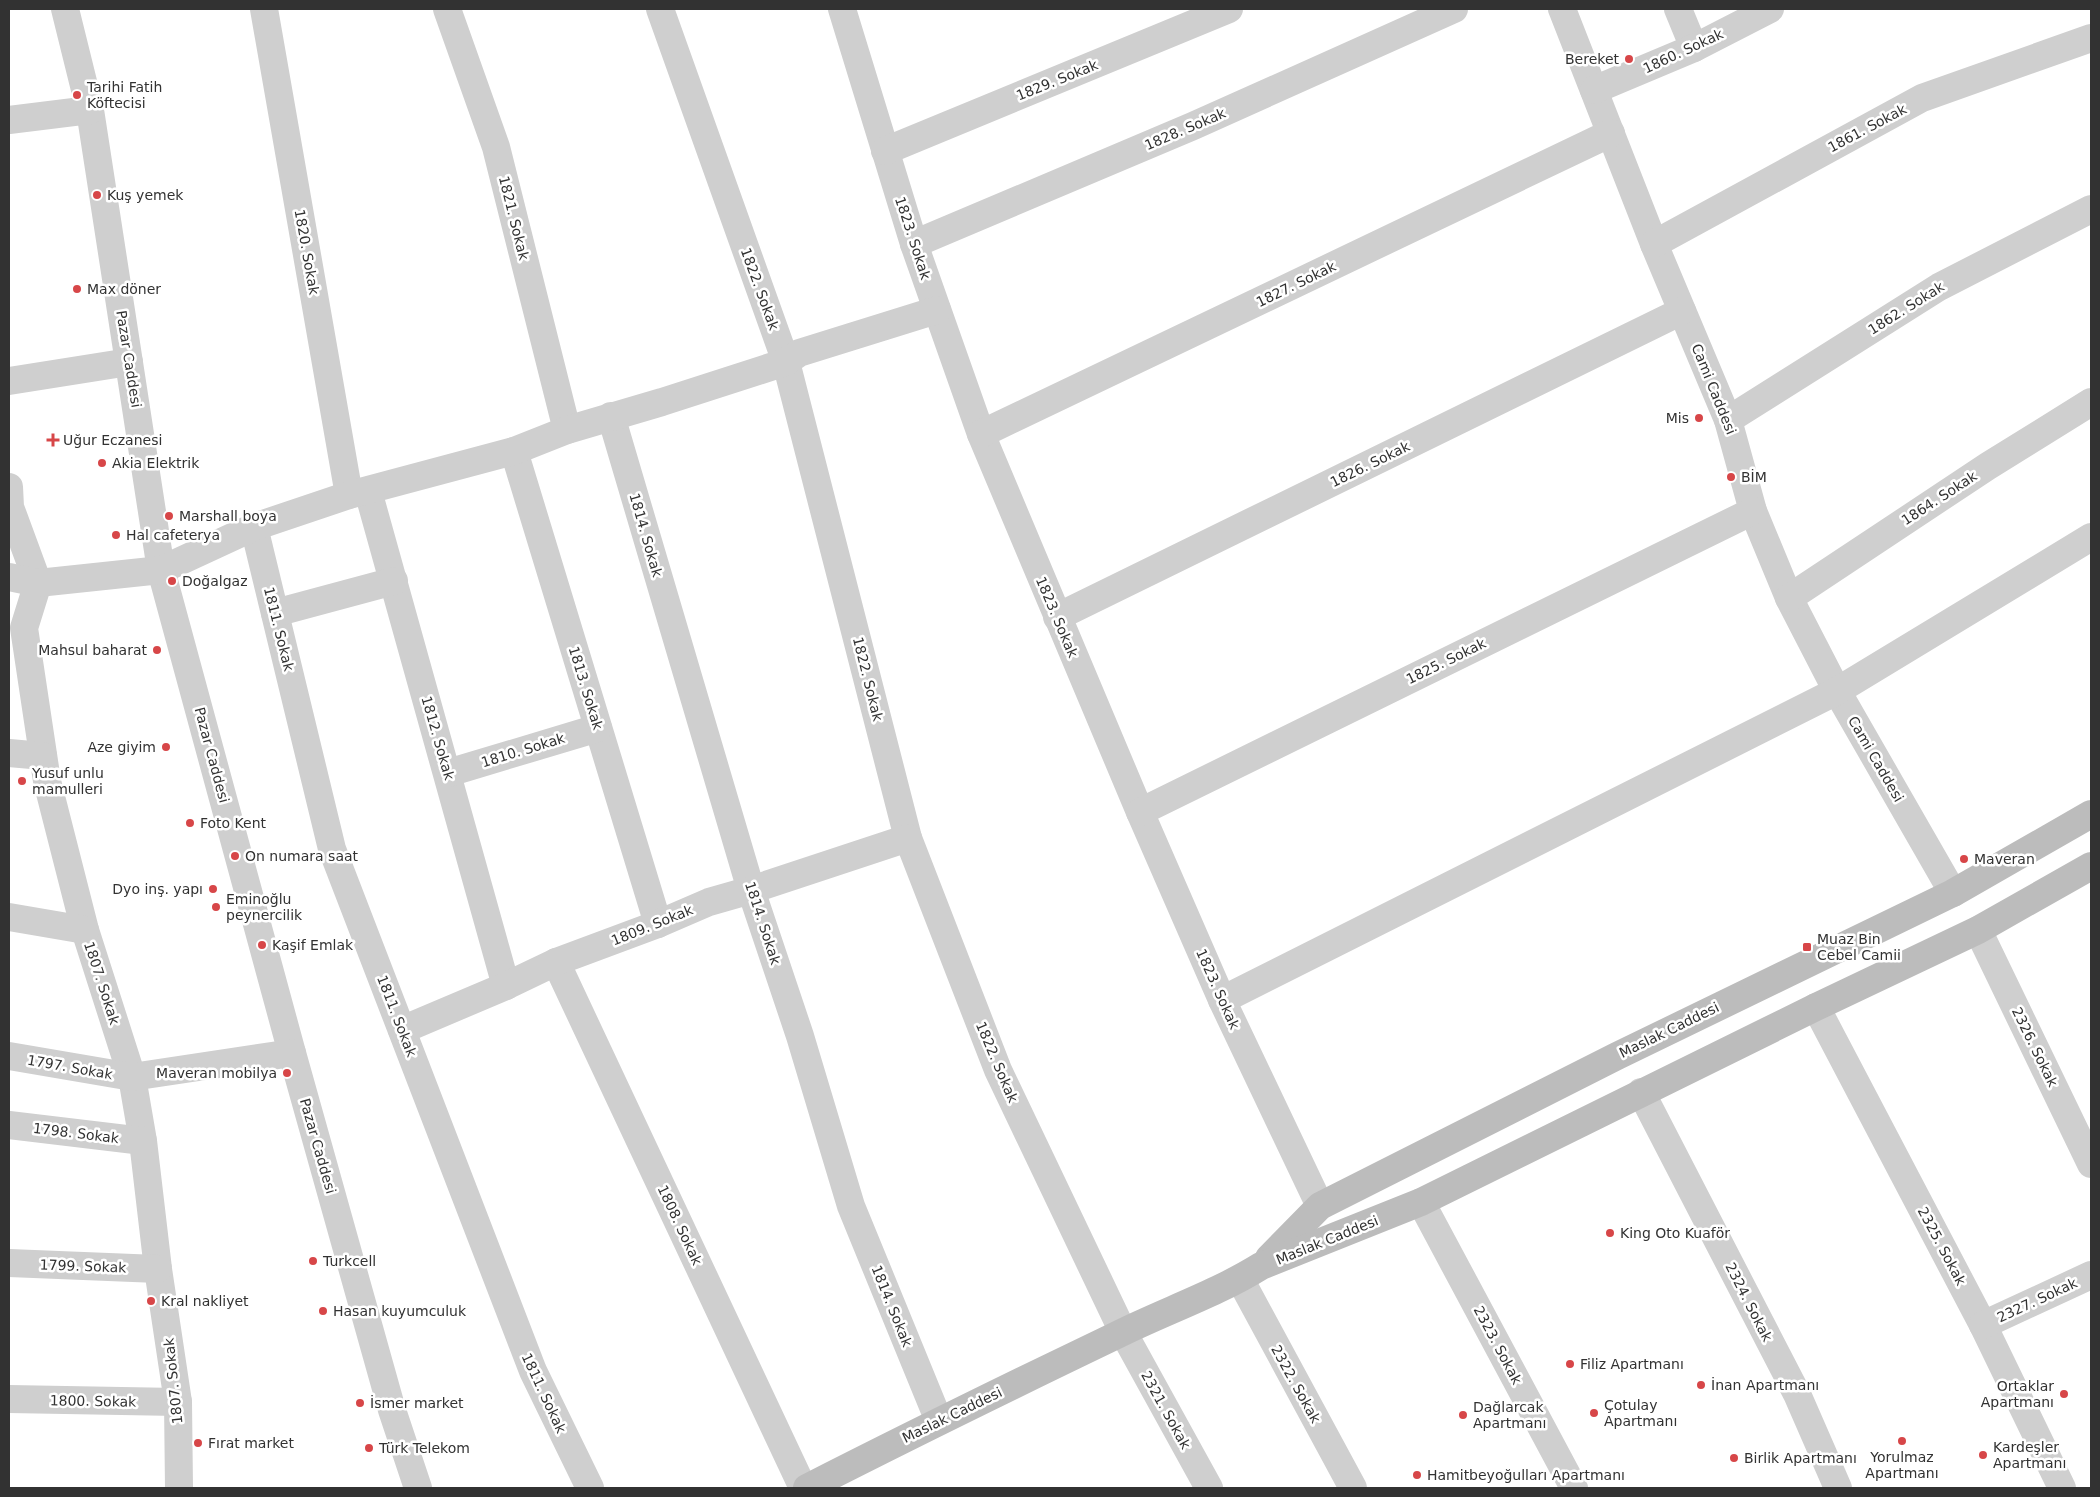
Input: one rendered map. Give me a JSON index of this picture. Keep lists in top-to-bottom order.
{
  "streets": {
    "main road": ["Maslak Caddesi"],
    "street": [
      "1860. Sokak",
      "1829. Sokak",
      "1861. Sokak",
      "1828. Sokak",
      "1821. Sokak",
      "1823. Sokak",
      "1820. Sokak",
      "1827. Sokak",
      "1822. Sokak",
      "1862. Sokak",
      "Pazar Caddesi",
      "Cami Caddesi",
      "1826. Sokak",
      "1864. Sokak",
      "1814. Sokak",
      "1811. Sokak",
      "1825. Sokak",
      "1813. Sokak",
      "1812. Sokak",
      "1810. Sokak",
      "1809. Sokak",
      "1807. Sokak",
      "2326. Sokak",
      "1797. Sokak",
      "1798. Sokak",
      "1808. Sokak",
      "2325. Sokak",
      "1799. Sokak",
      "2327. Sokak",
      "2324. Sokak",
      "2323. Sokak",
      "2322. Sokak",
      "1800. Sokak",
      "2321. Sokak"
    ]
  },
  "crossings": [
    ["1860. Sokak", "Cami Caddesi"],
    ["1829. Sokak", "1823. Sokak"],
    ["1861. Sokak", "Cami Caddesi"],
    ["1828. Sokak", "1823. Sokak"],
    ["1823. Sokak", "1827. Sokak"],
    ["1823. Sokak", "1826. Sokak"],
    ["1823. Sokak", "1825. Sokak"],
    ["1823. Sokak", "Maslak Caddesi"],
    ["1820. Sokak", "1812. Sokak"],
    ["1827. Sokak", "Cami Caddesi"],
    ["1822. Sokak", "1809. Sokak"],
    ["1822. Sokak", "Maslak Caddesi"],
    ["1822. Sokak", "2321. Sokak"],
    ["1862. Sokak", "Cami Caddesi"],
    ["Pazar Caddesi", "1797. Sokak"],
    ["Cami Caddesi", "1826. Sokak"],
    ["Cami Caddesi", "1864. Sokak"],
    ["Cami Caddesi", "1825. Sokak"],
    ["Cami Caddesi", "Maslak Caddesi"],
    ["1814. Sokak", "1809. Sokak"],
    ["1814. Sokak", "Maslak Caddesi"],
    ["1811. Sokak", "1809. Sokak"],
    ["1813. Sokak", "1810. Sokak"],
    ["1813. Sokak", "1809. Sokak"],
    ["1812. Sokak", "1810. Sokak"],
    ["1812. Sokak", "1809. Sokak"],
    ["1809. Sokak", "1808. Sokak"],
    ["1807. Sokak", "1797. Sokak"],
    ["1807. Sokak", "1798. Sokak"],
    ["1807. Sokak", "1799. Sokak"],
    ["1807. Sokak", "1800. Sokak"],
    ["Maslak Caddesi", "2326. Sokak"],
    ["Maslak Caddesi", "1808. Sokak"],
    ["Maslak Caddesi", "2325. Sokak"],
    ["Maslak Caddesi", "2324. Sokak"],
    ["Maslak Caddesi", "2323. Sokak"],
    ["Maslak Caddesi", "2322. Sokak"],
    ["Maslak Caddesi", "2321. Sokak"],
    ["2325. Sokak", "2327. Sokak"]
  ],
  "places": {
    "other": [
      "Bereket",
      "Tarihi Fatih Köftecisi",
      "Kuş yemek",
      "Max döner",
      "Mis",
      "Akia Elektrik",
      "BİM",
      "Marshall boya",
      "Hal cafeterya",
      "Doğalgaz",
      "Mahsul baharat",
      "Aze giyim",
      "Yusuf unlu mamulleri",
      "Foto Kent",
      "On numara saat",
      "Maveran",
      "Dyo inş. yapı",
      "Eminoğlu peynercilik",
      "Kaşif Emlak",
      "Maveran mobilya",
      "King Oto Kuaför",
      "Turkcell",
      "Kral nakliyet",
      "Hasan kuyumculuk",
      "Filiz Apartmanı",
      "İnan Apartmanı",
      "Ortaklar Apartmanı",
      "İsmer market",
      "Çotulay Apartmanı",
      "Dağlarcak Apartmanı",
      "Yorulmaz Apartmanı",
      "Fırat market",
      "Türk Telekom",
      "Kardeşler Apartmanı",
      "Birlik Apartmanı",
      "Hamitbeyoğulları Apartmanı"
    ],
    "health": ["Uğur Eczanesi"],
    "transit": ["Muaz Bin Cebel Camii"]
  }
}
